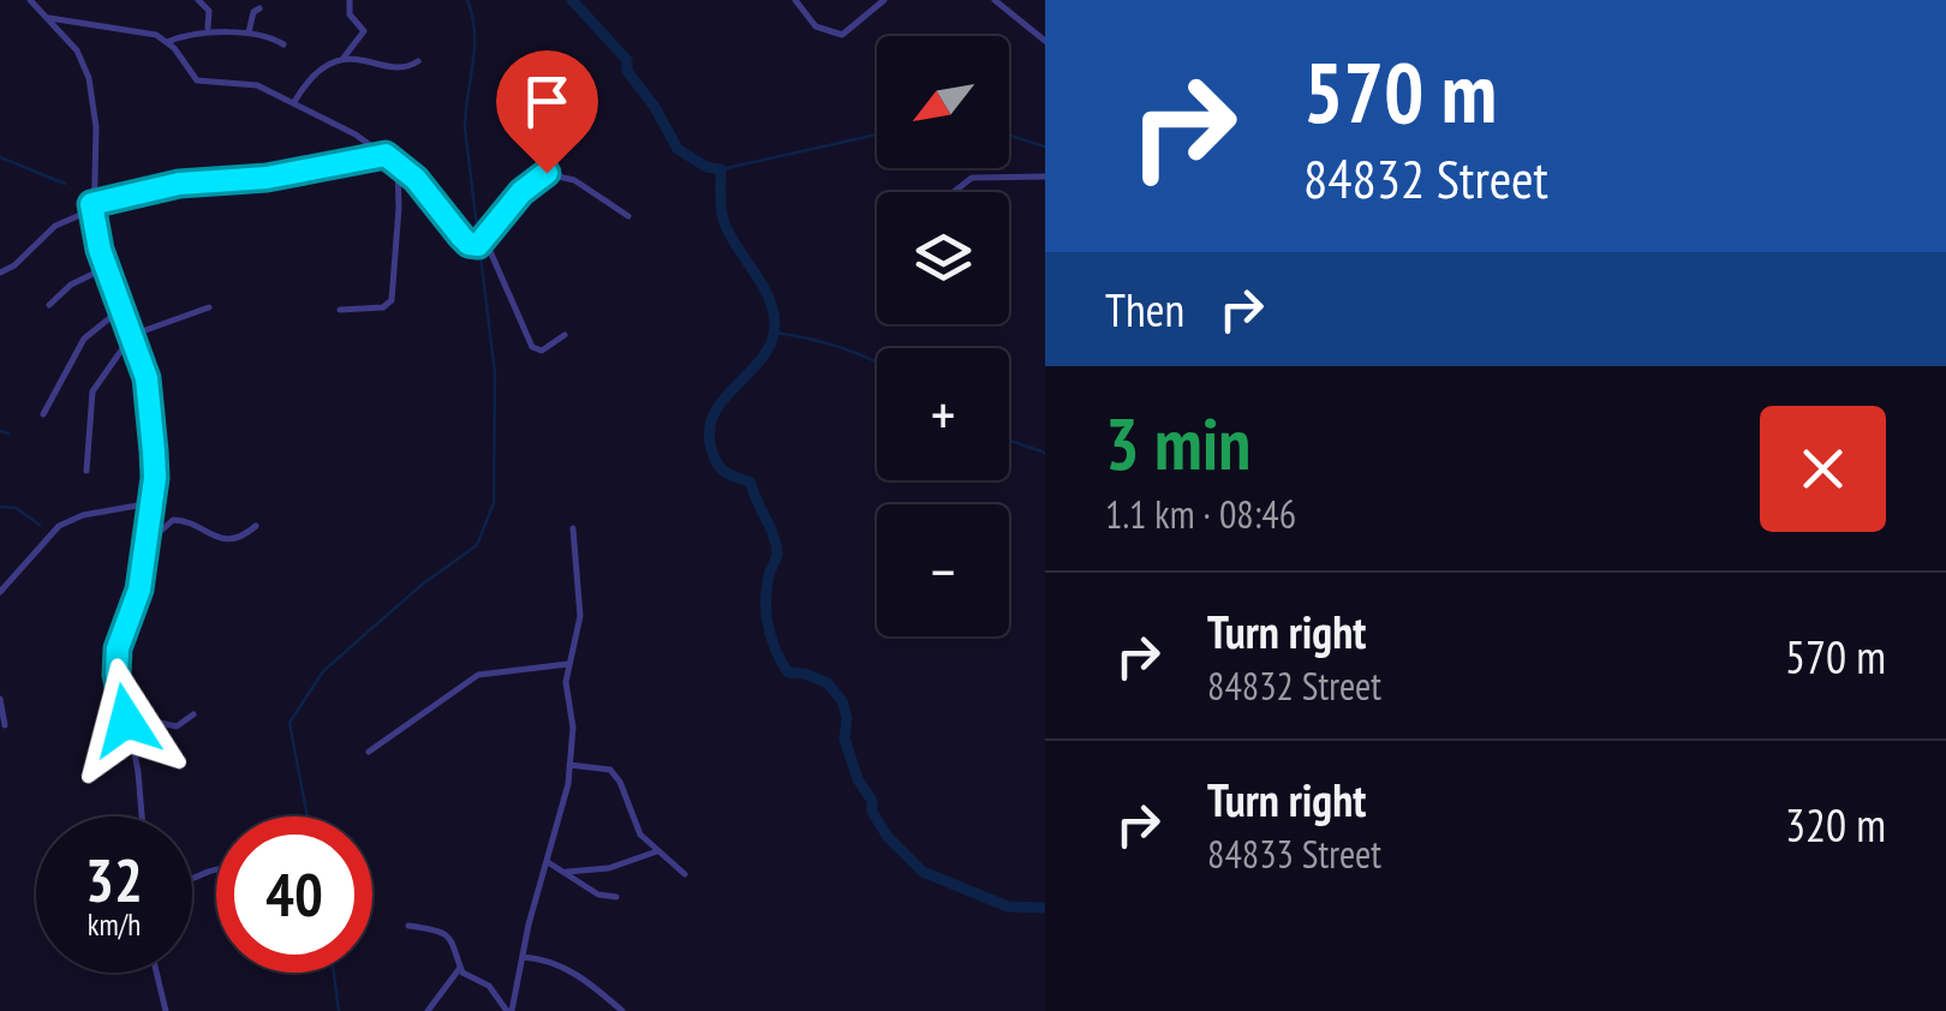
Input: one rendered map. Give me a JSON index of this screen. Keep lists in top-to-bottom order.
{
  "north": "bottom left",
  "page": {
    "turn": ["570 m", "84832 Street"],
    "map_buttons": ["+", "−"],
    "then": "Then",
    "heading": ["3 min", "1.1 km · 08:46"],
    "list": [
      {
        "name": "Turn right",
        "note": "84832 Street",
        "value": "570 m"
      },
      {
        "name": "Turn right",
        "note": "84833 Street",
        "value": "320 m"
      }
    ],
    "speed": "32 km/h",
    "limit": "40"
  }
}
